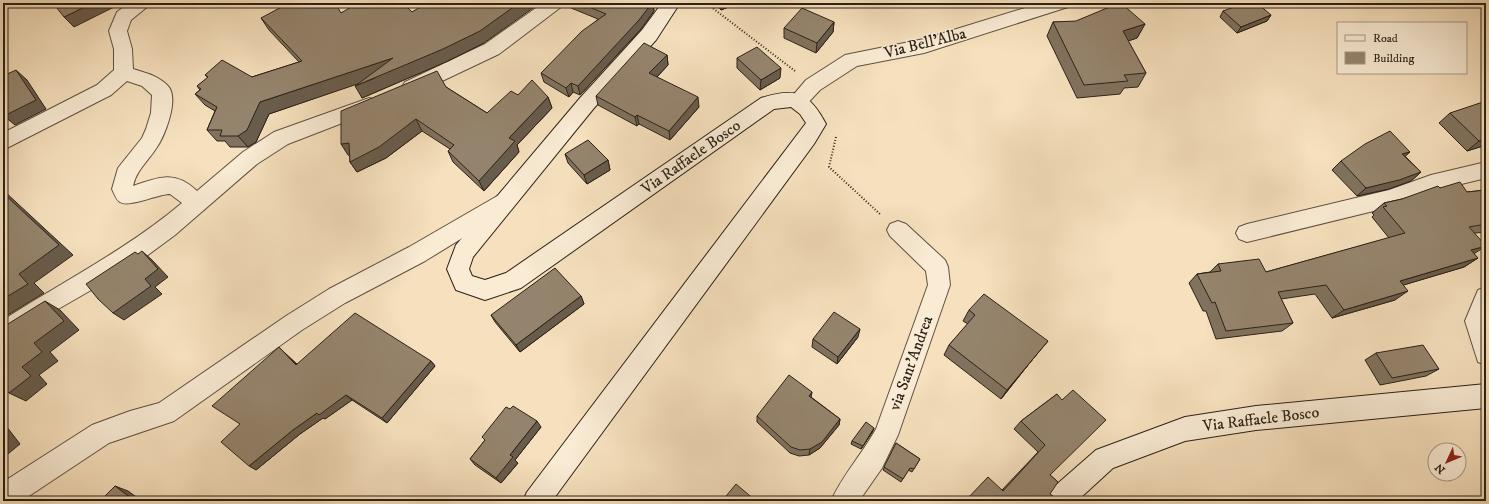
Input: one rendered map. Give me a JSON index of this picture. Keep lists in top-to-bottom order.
{
  "streets": {
    "street": ["Via Bell'Alba", "Via Raffaele Bosco", "via Sant'Andrea"]
  },
  "crossings": [
    ["Via Bell'Alba", "Via Raffaele Bosco"]
  ],
  "legend": ["Road", "Building"],
  "north": "bottom left"
}
